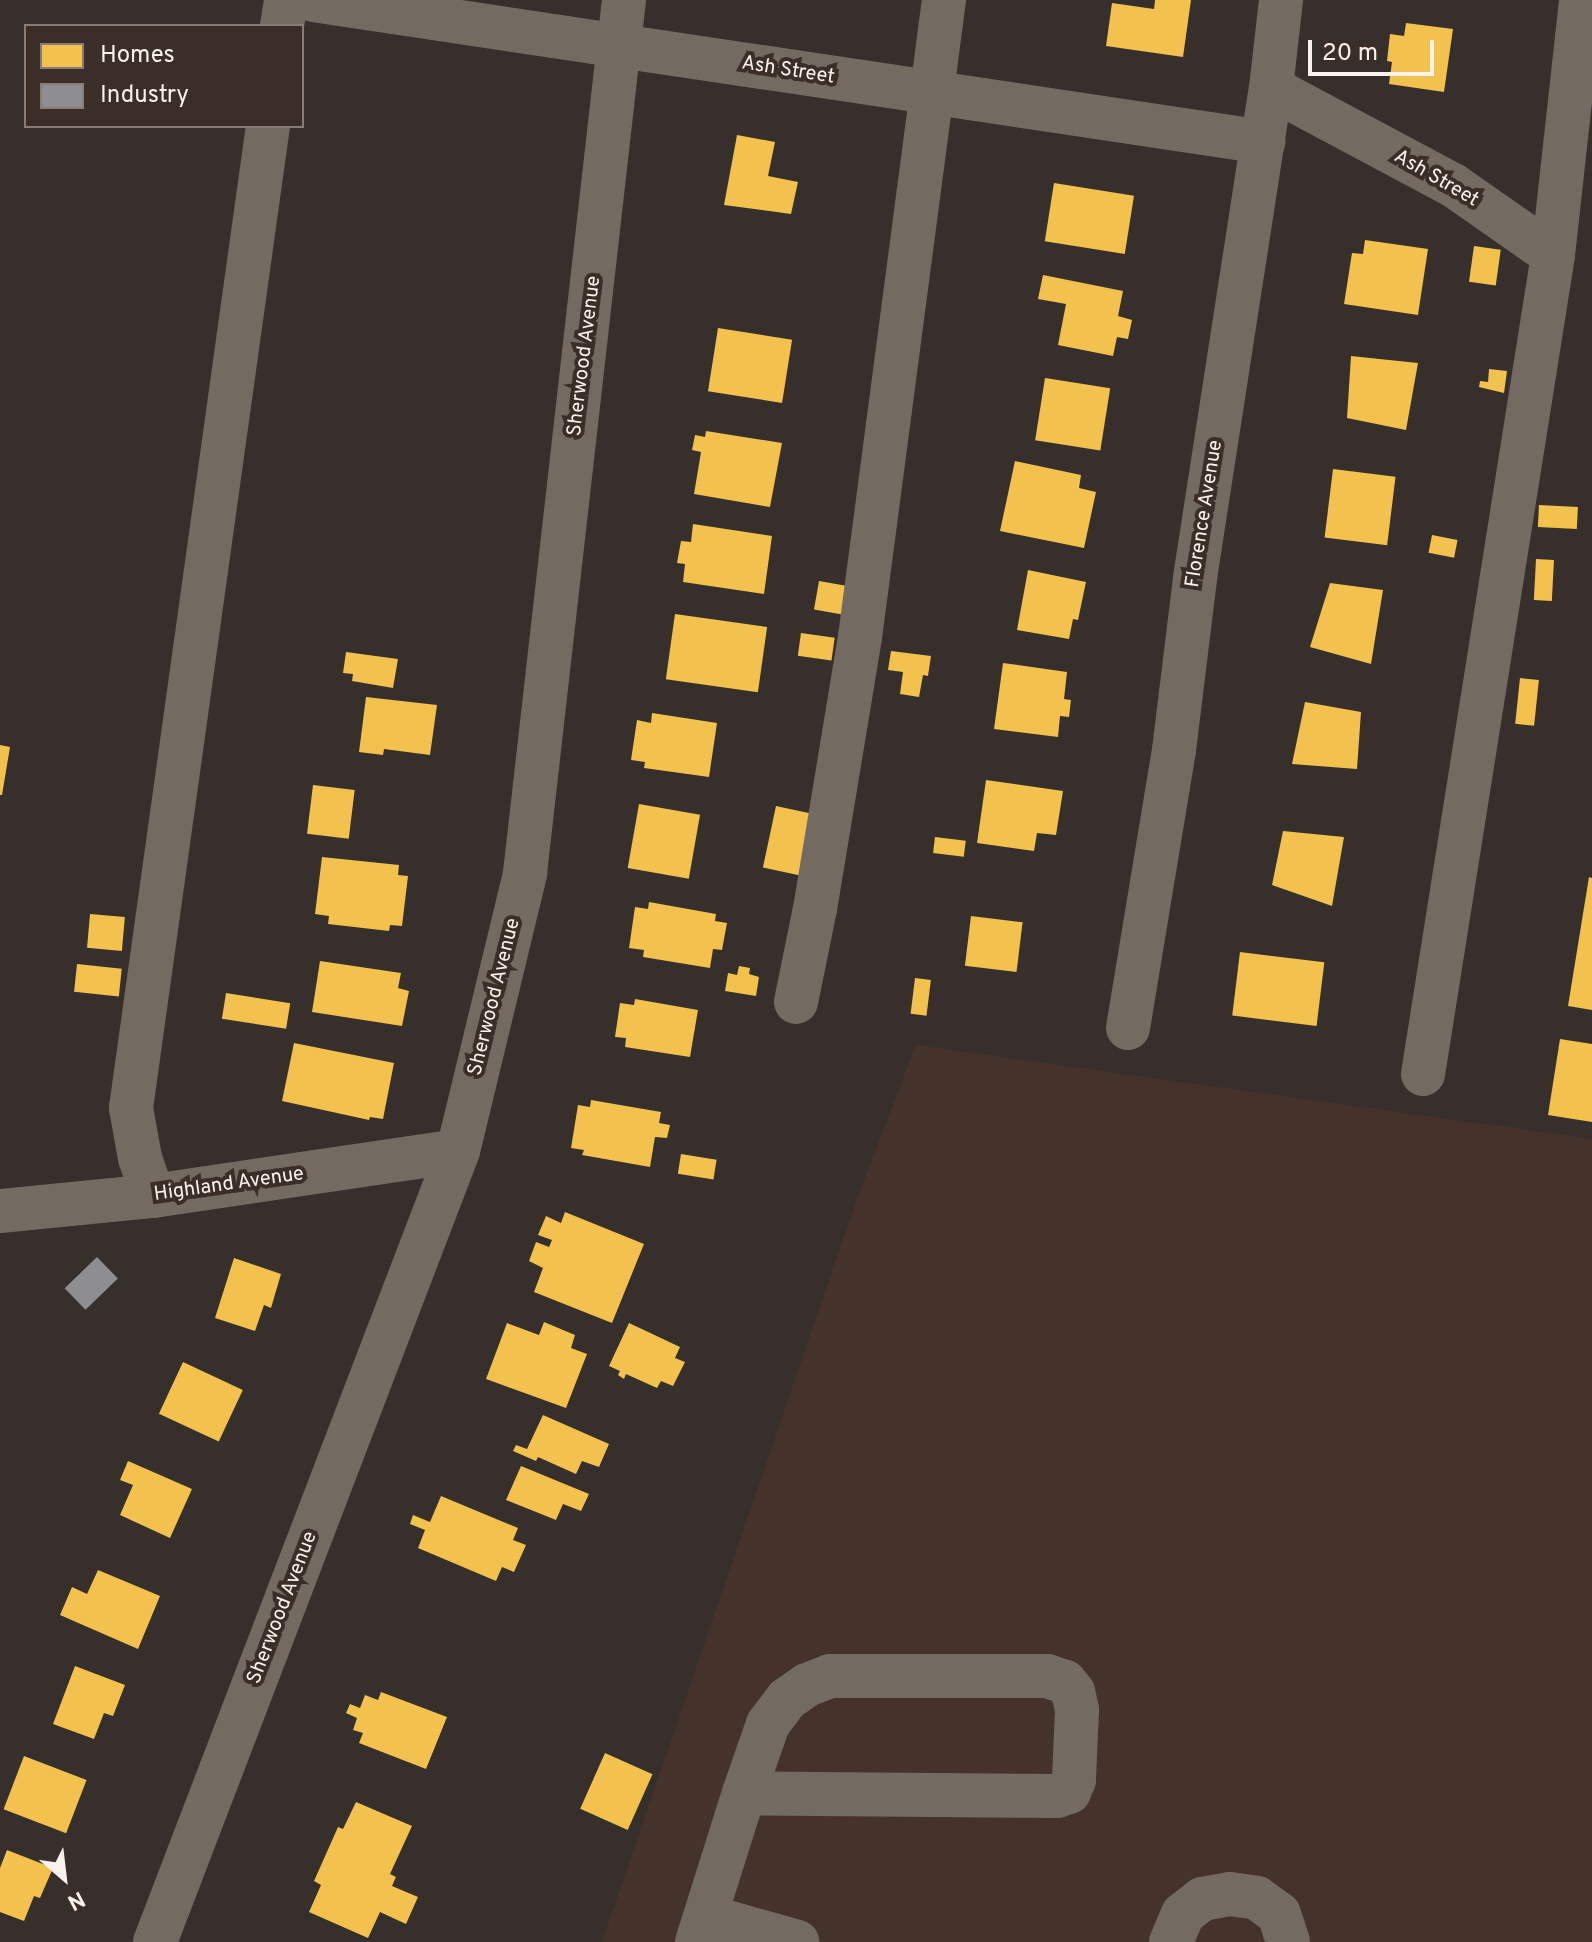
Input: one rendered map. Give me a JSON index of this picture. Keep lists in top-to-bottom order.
{
  "streets": {
    "street": [
      "Ash Street",
      "Sherwood Avenue",
      "Florence Avenue",
      "Highland Avenue"
    ]
  },
  "crossings": [
    ["Ash Street", "Sherwood Avenue"],
    ["Ash Street", "Florence Avenue"],
    ["Sherwood Avenue", "Highland Avenue"]
  ],
  "legend": ["Homes", "Industry"],
  "scale_bar": "20 m",
  "north": "bottom right"
}
